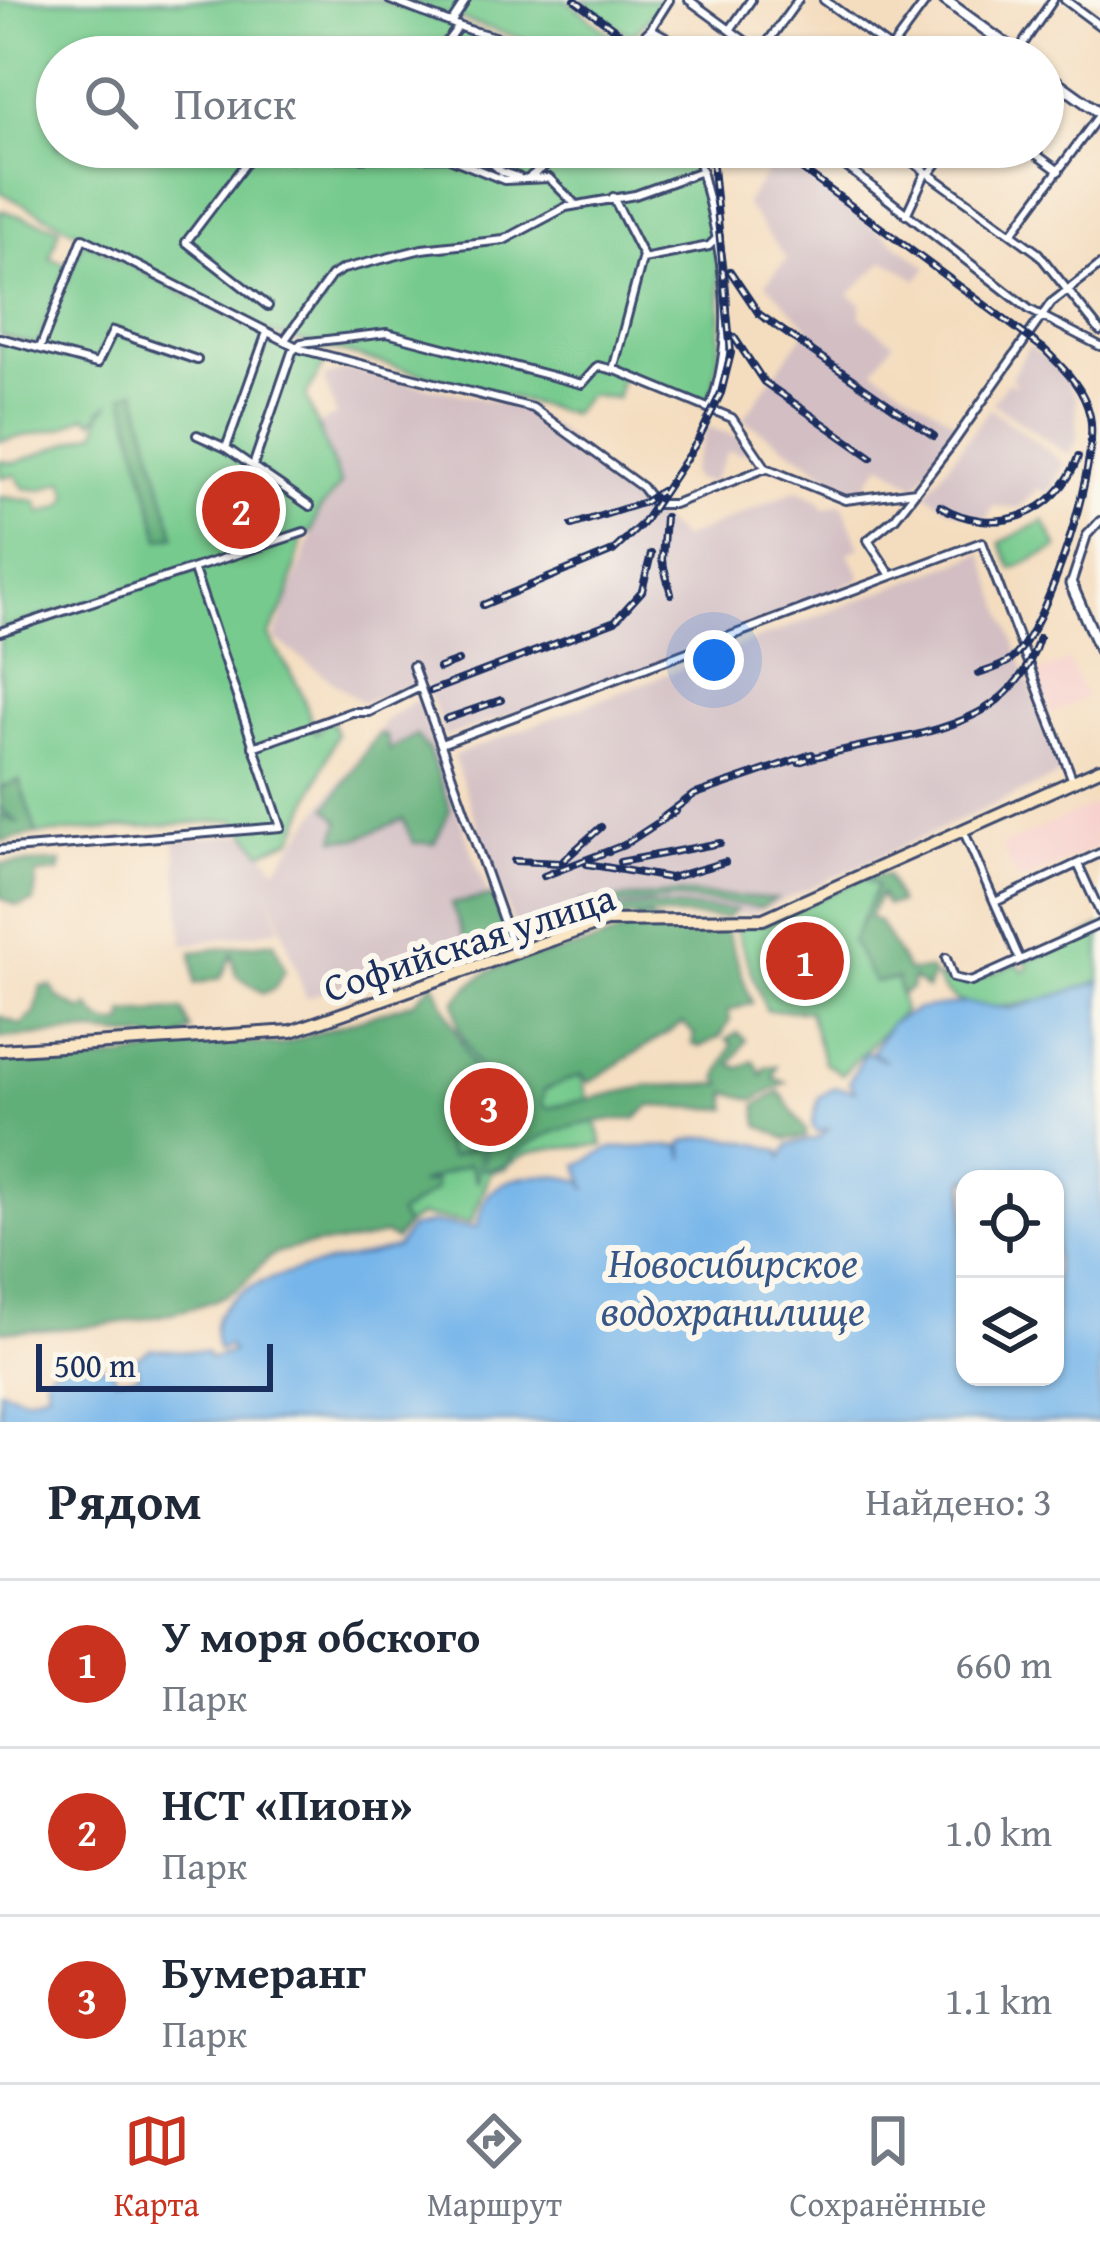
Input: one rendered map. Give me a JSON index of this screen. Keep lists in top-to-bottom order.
{
  "streets": {
    "main road": ["Софийская улица"]
  },
  "water": ["Новосибирское водохранилище"],
  "scale_bar": "500 m",
  "page": {
    "search": "Поиск",
    "pins": ["2", "1", "3"],
    "scale": "500 m",
    "heading": ["Рядом", "Найдено: 3"],
    "list": [
      {
        "mark": "1",
        "name": "У моря обского",
        "note": "Парк",
        "value": "660 m"
      },
      {
        "mark": "2",
        "name": "НСТ «Пион»",
        "note": "Парк",
        "value": "1.0 km"
      },
      {
        "mark": "3",
        "name": "Бумеранг",
        "note": "Парк",
        "value": "1.1 km"
      }
    ],
    "nav": ["Карта", "Маршрут", "Сохранённые"]
  }
}
